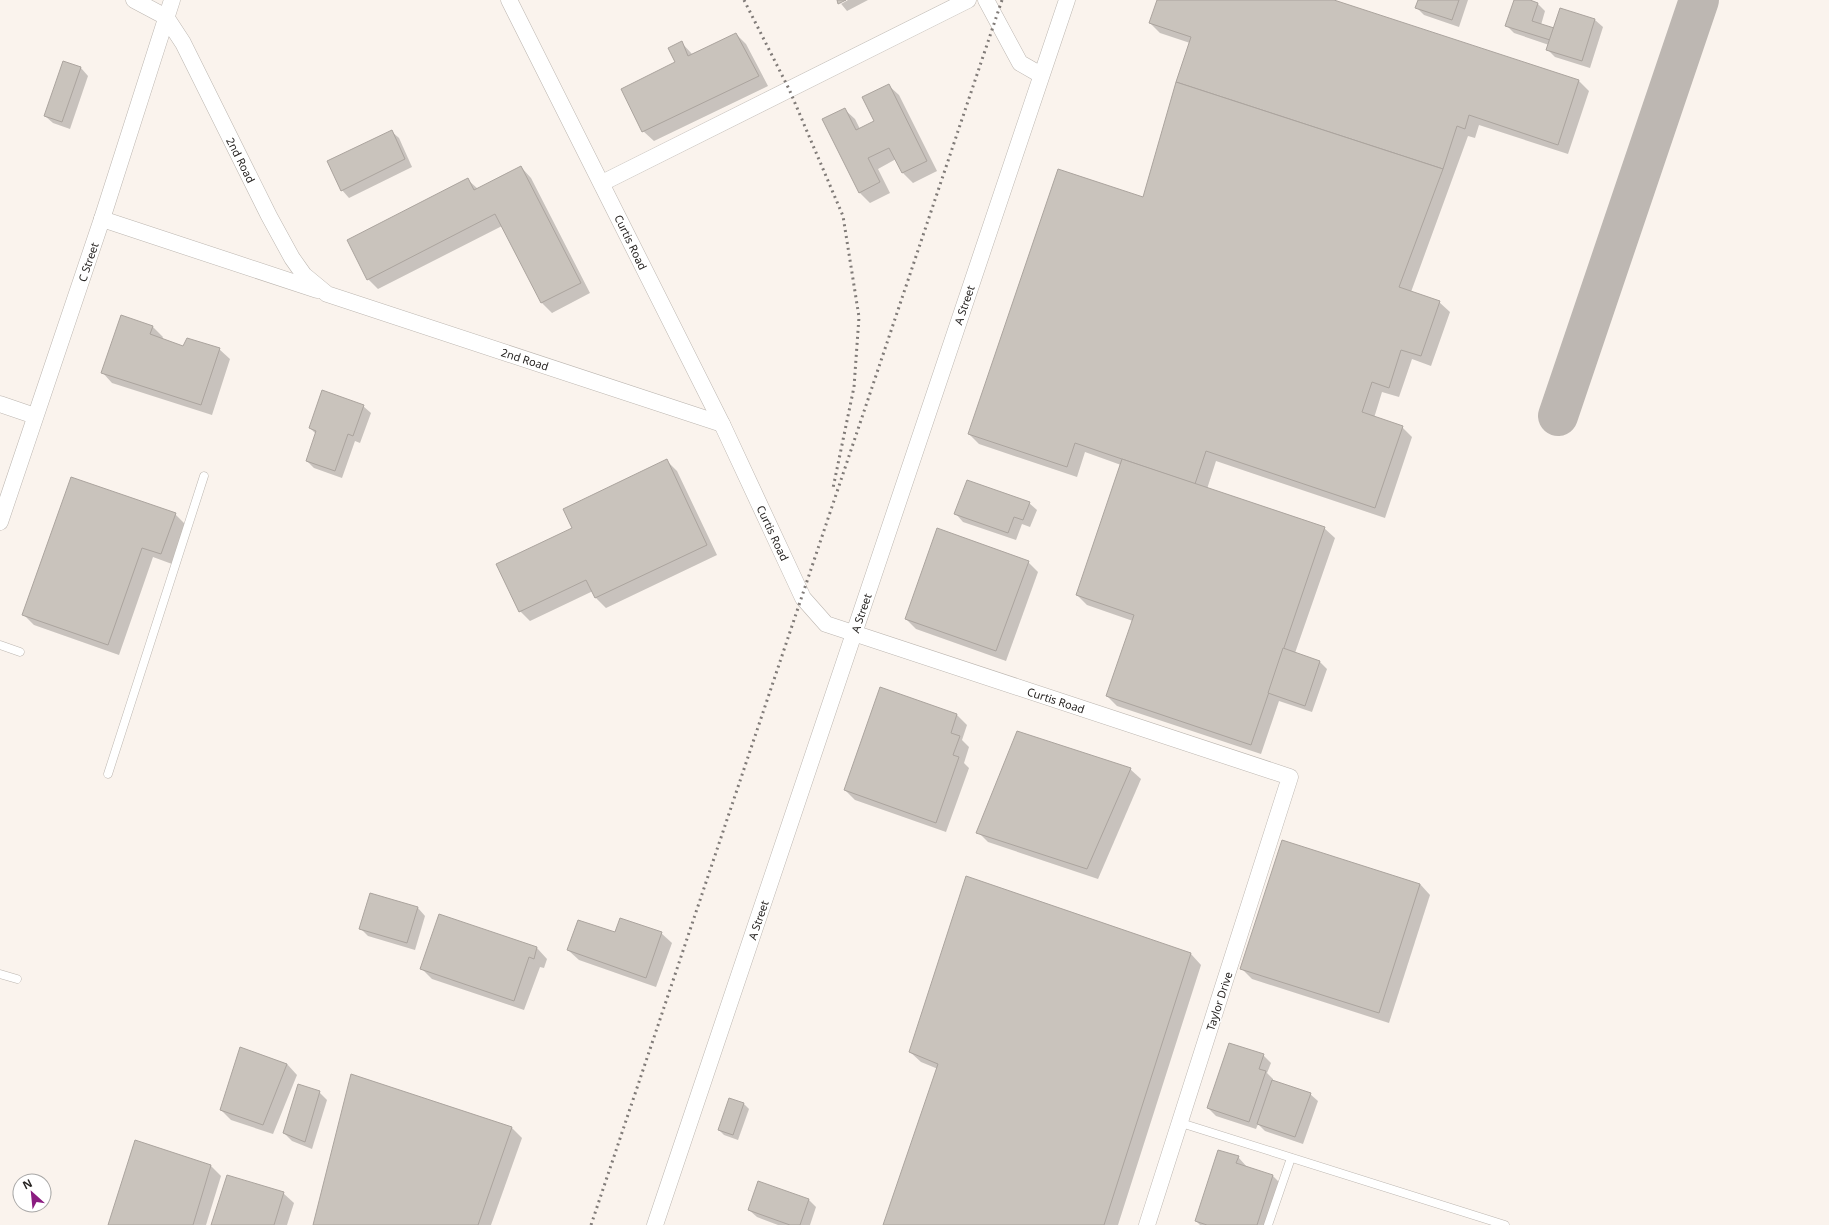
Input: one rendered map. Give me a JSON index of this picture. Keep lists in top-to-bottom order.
{
  "streets": {
    "street": [
      "2nd Road",
      "Curtis Road",
      "C Street",
      "A Street",
      "Taylor Drive"
    ]
  },
  "crossings": [
    ["2nd Road", "Curtis Road"],
    ["2nd Road", "C Street"],
    ["Curtis Road", "A Street"],
    ["Curtis Road", "Taylor Drive"]
  ],
  "north": "top left"
}
